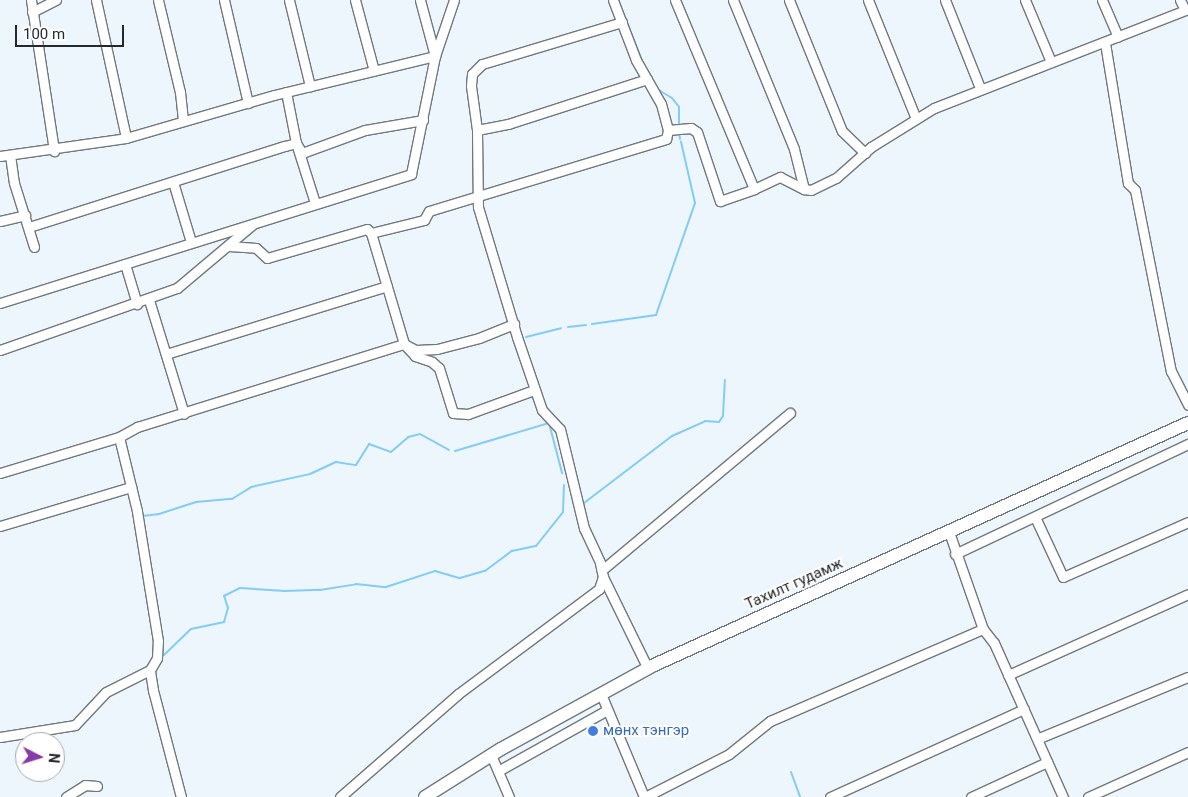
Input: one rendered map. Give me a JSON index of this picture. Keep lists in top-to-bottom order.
{
  "streets": {
    "main road": ["Тахилт гудамж"]
  },
  "places": ["мөнх тэнгэр"],
  "scale_bar": "100 m",
  "north": "right"
}
